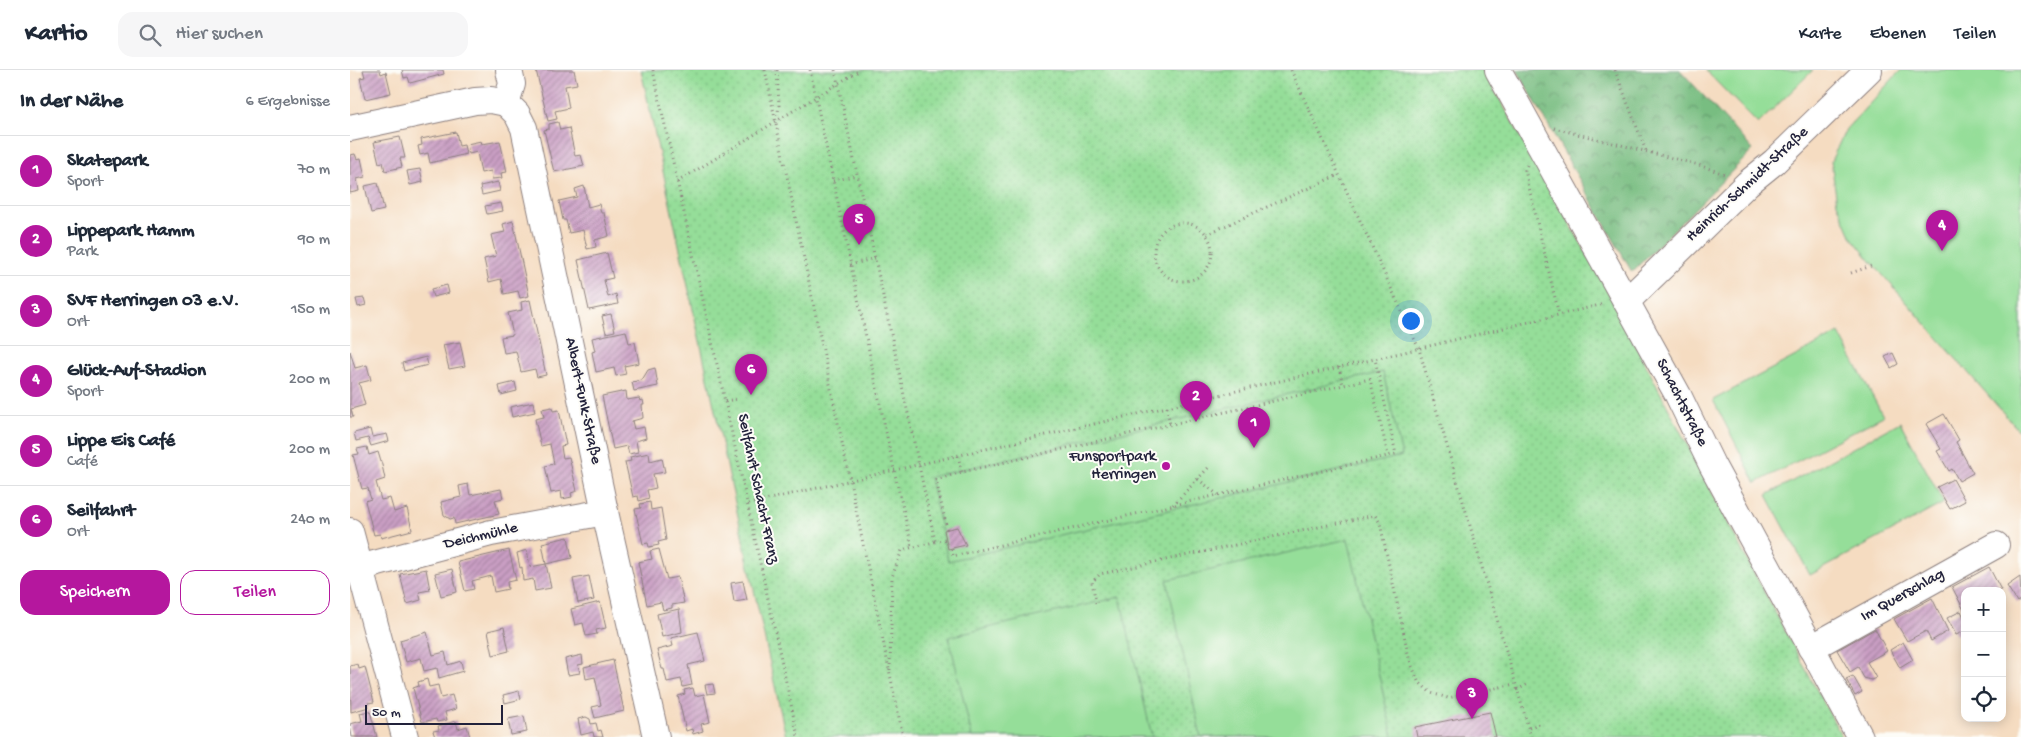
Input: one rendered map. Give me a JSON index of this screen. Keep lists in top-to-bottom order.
{
  "streets": {
    "street": [
      "Heinrich-Schmidt-Straße",
      "Albert-Funk-Straße",
      "Schachtstraße",
      "Deichmühle",
      "Im Querschlag"
    ],
    "path": ["Seilfahrt Schacht Franz"]
  },
  "crossings": [
    ["Heinrich-Schmidt-Straße", "Schachtstraße"],
    ["Albert-Funk-Straße", "Deichmühle"],
    ["Schachtstraße", "Im Querschlag"]
  ],
  "places": ["Funsportpark Herringen"],
  "scale_bar": "50 m",
  "page": {
    "header": "Kartio",
    "search": "Hier suchen",
    "nav": ["Karte", "Ebenen", "Teilen"],
    "heading": ["In der Nähe", "6 Ergebnisse"],
    "list": [
      {
        "mark": "1",
        "name": "Skatepark",
        "note": "Sport",
        "value": "70 m"
      },
      {
        "mark": "2",
        "name": "Lippepark Hamm",
        "note": "Park",
        "value": "90 m"
      },
      {
        "mark": "3",
        "name": "SVF Herringen 03 e.V.",
        "note": "Ort",
        "value": "150 m"
      },
      {
        "mark": "4",
        "name": "Glück-Auf-Stadion",
        "note": "Sport",
        "value": "200 m"
      },
      {
        "mark": "5",
        "name": "Lippe Eis Café",
        "note": "Café",
        "value": "200 m"
      },
      {
        "mark": "6",
        "name": "Seilfahrt",
        "note": "Ort",
        "value": "240 m"
      }
    ],
    "pins": [
      "5",
      "4",
      "6",
      "2",
      "1",
      "3"
    ],
    "buttons": ["Speichern", "Teilen"],
    "map_buttons": ["+", "−"],
    "scale": "50 m"
  }
}
